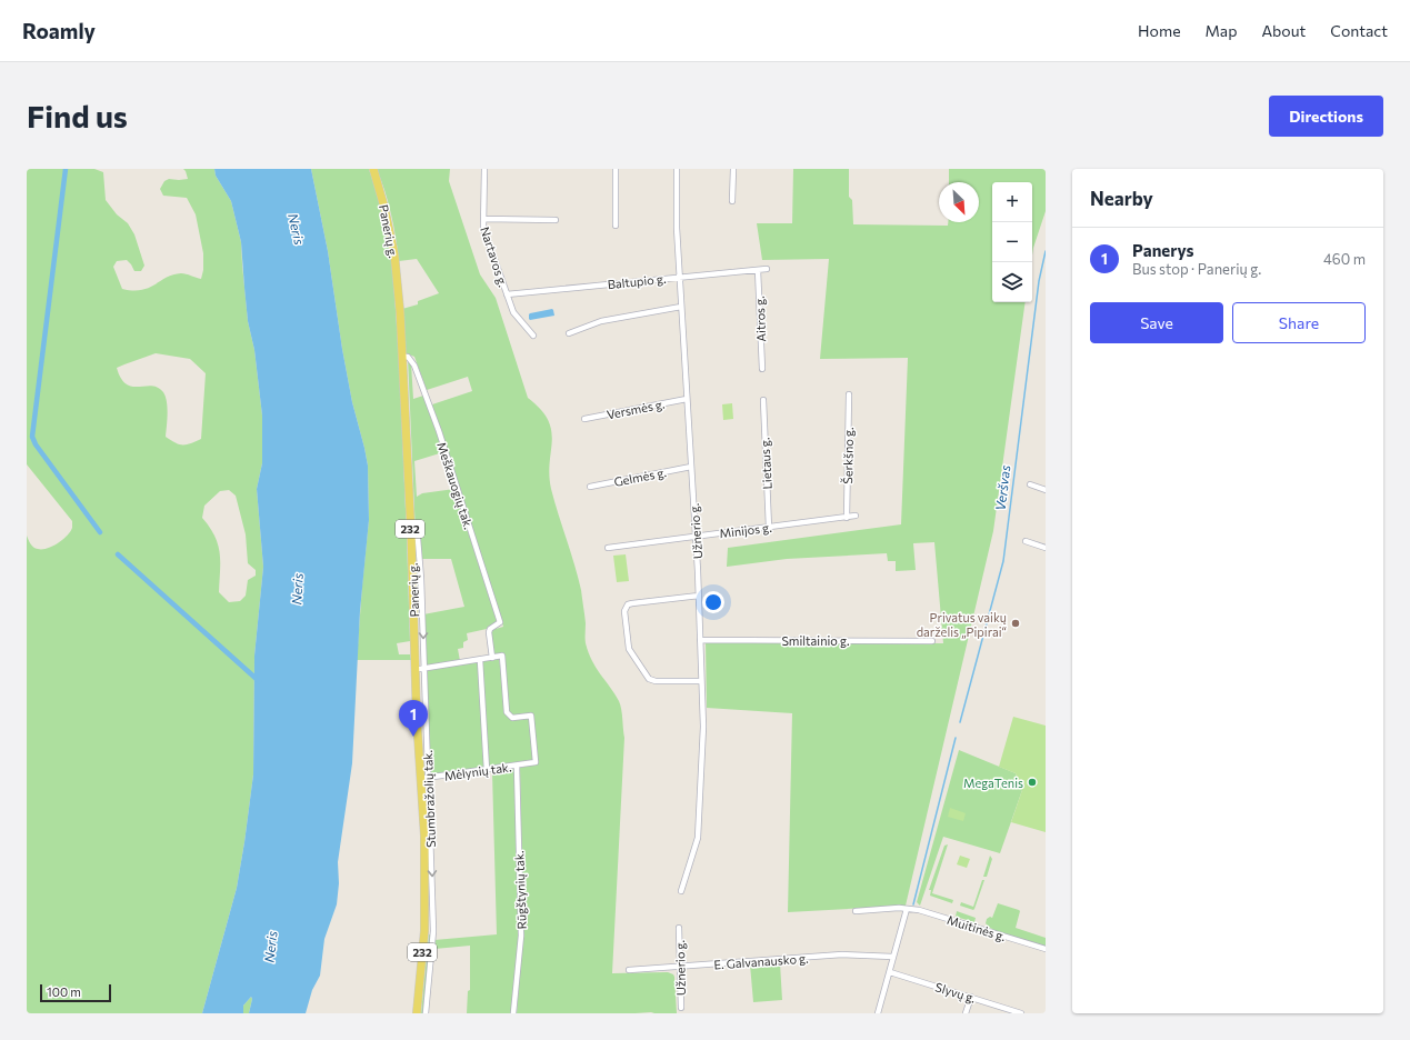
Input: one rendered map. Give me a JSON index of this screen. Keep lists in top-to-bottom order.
{
  "streets": {
    "main road": ["Panerių g.", "232"],
    "street": [
      "Nartavos g.",
      "Baltupio g.",
      "Aitros g.",
      "Versmės g.",
      "Šerkšno g.",
      "Lietaus g.",
      "Gelmės g.",
      "Meškauogių tak.",
      "Minijos g.",
      "Užnerio g.",
      "Smiltainio g.",
      "Mėlynių tak.",
      "Stumbražolių tak.",
      "Rūgštynių tak.",
      "Muitinės g.",
      "E. Galvanausko g.",
      "Slyvų g."
    ]
  },
  "crossings": [
    ["Panerių g.", "Meškauogių tak."],
    ["Panerių g.", "Mėlynių tak."],
    ["Panerių g.", "Stumbražolių tak."],
    ["Nartavos g.", "Baltupio g."],
    ["Baltupio g.", "Aitros g."],
    ["Baltupio g.", "Užnerio g."],
    ["Versmės g.", "Užnerio g."],
    ["Šerkšno g.", "Minijos g."],
    ["Lietaus g.", "Minijos g."],
    ["Gelmės g.", "Užnerio g."],
    ["Meškauogių tak.", "Mėlynių tak."],
    ["Minijos g.", "Užnerio g."],
    ["Užnerio g.", "Smiltainio g."],
    ["Užnerio g.", "E. Galvanausko g."],
    ["Mėlynių tak.", "Stumbražolių tak."],
    ["Mėlynių tak.", "Rūgštynių tak."]
  ],
  "one_way": ["Stumbražolių tak."],
  "water": ["Neris", "Veršvas"],
  "places": ["Privatus vaikų darželis „Pipirai“", "MegaTenis"],
  "scale_bar": "100 m",
  "north": "bottom right",
  "page": {
    "header": "Roamly",
    "nav": [
      "Home",
      "Map",
      "About",
      "Contact"
    ],
    "buttons": [
      "Directions",
      ["Save", "Share"]
    ],
    "title": "Find us",
    "heading": "Nearby",
    "map_buttons": ["+", "−"],
    "list": [
      {
        "mark": "1",
        "name": "Panerys",
        "note": "Bus stop · Panerių g.",
        "value": "460 m"
      }
    ],
    "pins": "1",
    "scale": "100 m"
  }
}
